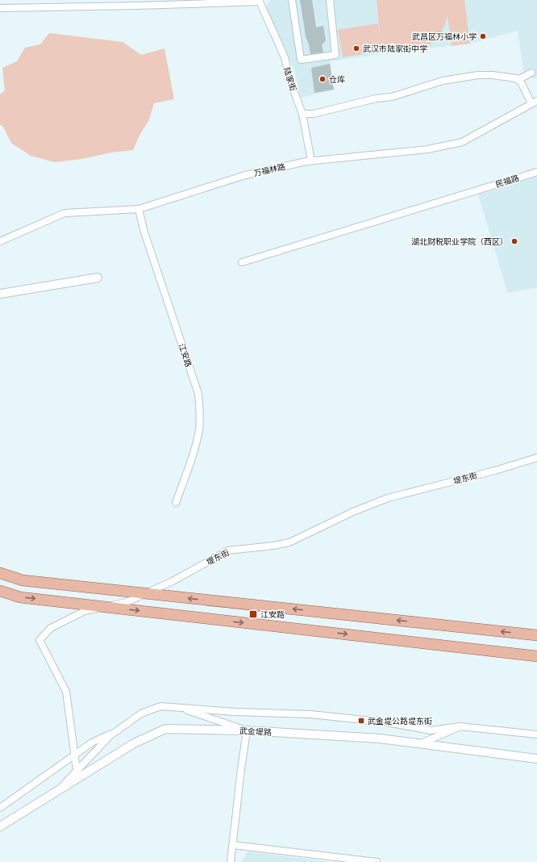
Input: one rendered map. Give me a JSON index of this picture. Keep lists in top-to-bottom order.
{
  "streets": {
    "street": [
      "陆家街",
      "万福林路",
      "民福路",
      "江安路",
      "堤东街",
      "武金堤路"
    ]
  },
  "crossings": [
    ["陆家街", "万福林路"],
    ["万福林路", "江安路"]
  ],
  "places": {
    "other": [
      "武昌区万福林小学",
      "武汉市陆家街中学",
      "仓库",
      "湖北财税职业学院（西区）"
    ],
    "transit": ["江安路", "武金堤公路堤东街"]
  }
}
